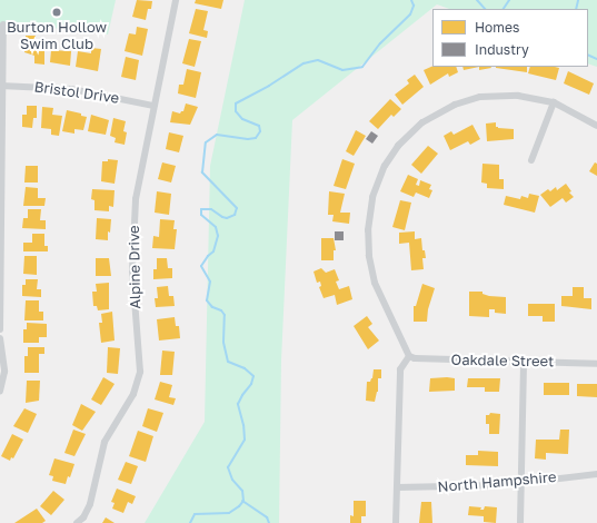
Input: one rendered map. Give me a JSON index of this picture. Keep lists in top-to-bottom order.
{
  "streets": {
    "street": [
      "Bristol Drive",
      "Alpine Drive",
      "Oakdale Street",
      "North Hampshire"
    ]
  },
  "crossings": [
    ["Bristol Drive", "Alpine Drive"]
  ],
  "places": ["Burton Hollow Swim Club"],
  "legend": ["Homes", "Industry"]
}
